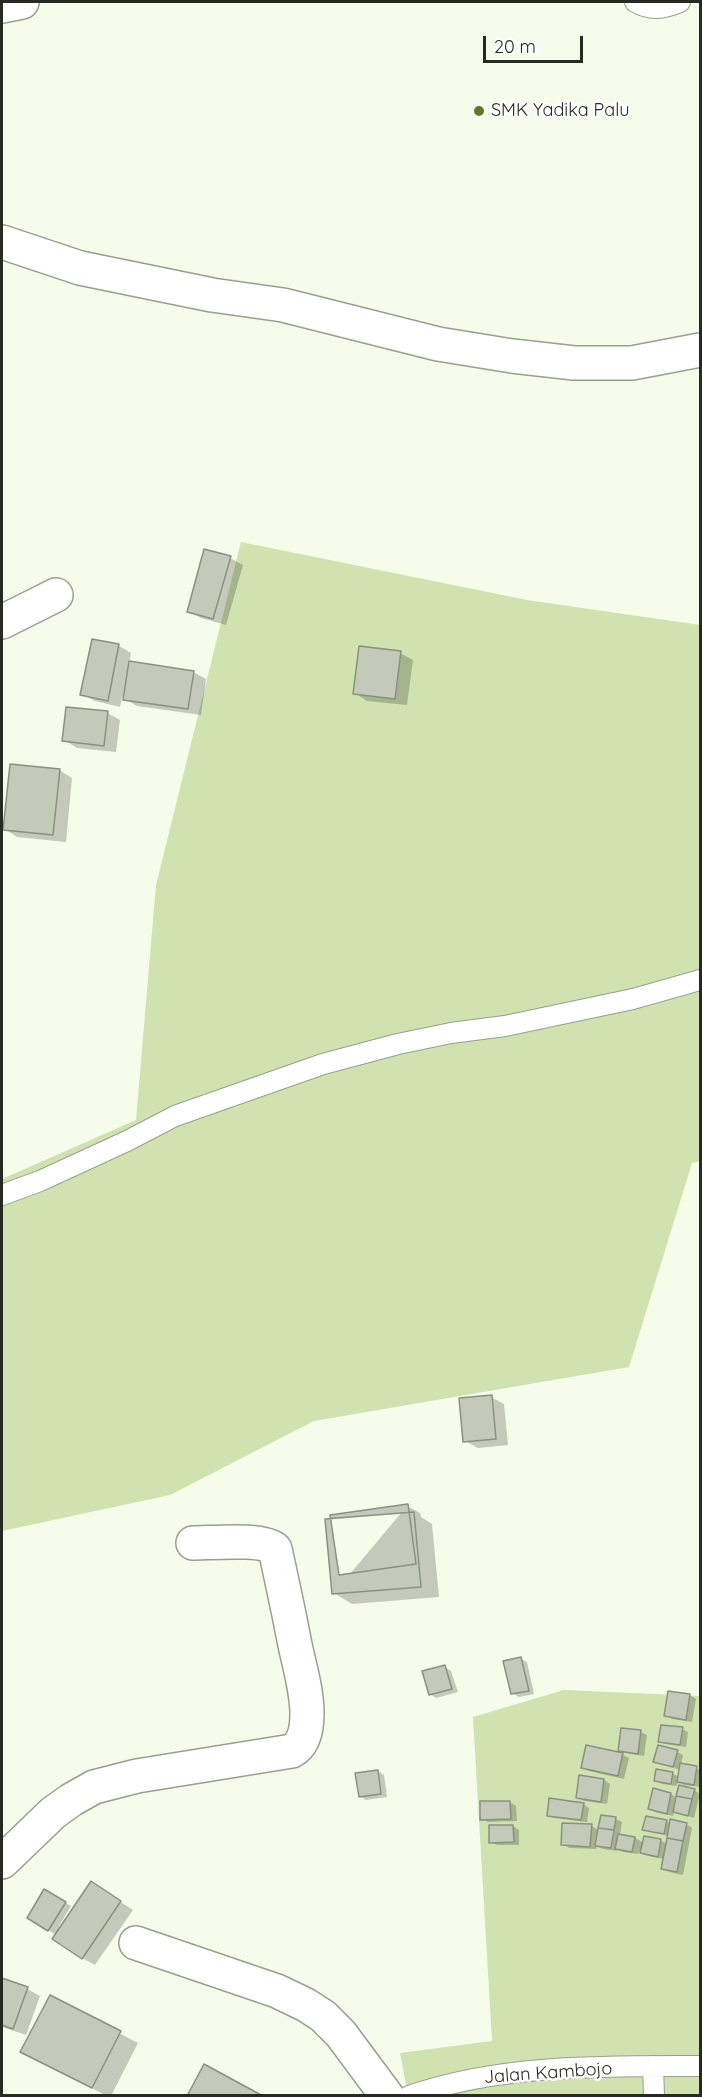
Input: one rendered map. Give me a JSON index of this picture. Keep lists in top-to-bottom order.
{
  "streets": {
    "lane": ["Jalan Kambojo"]
  },
  "places": ["SMK Yadika Palu"],
  "scale_bar": "20 m"
}
